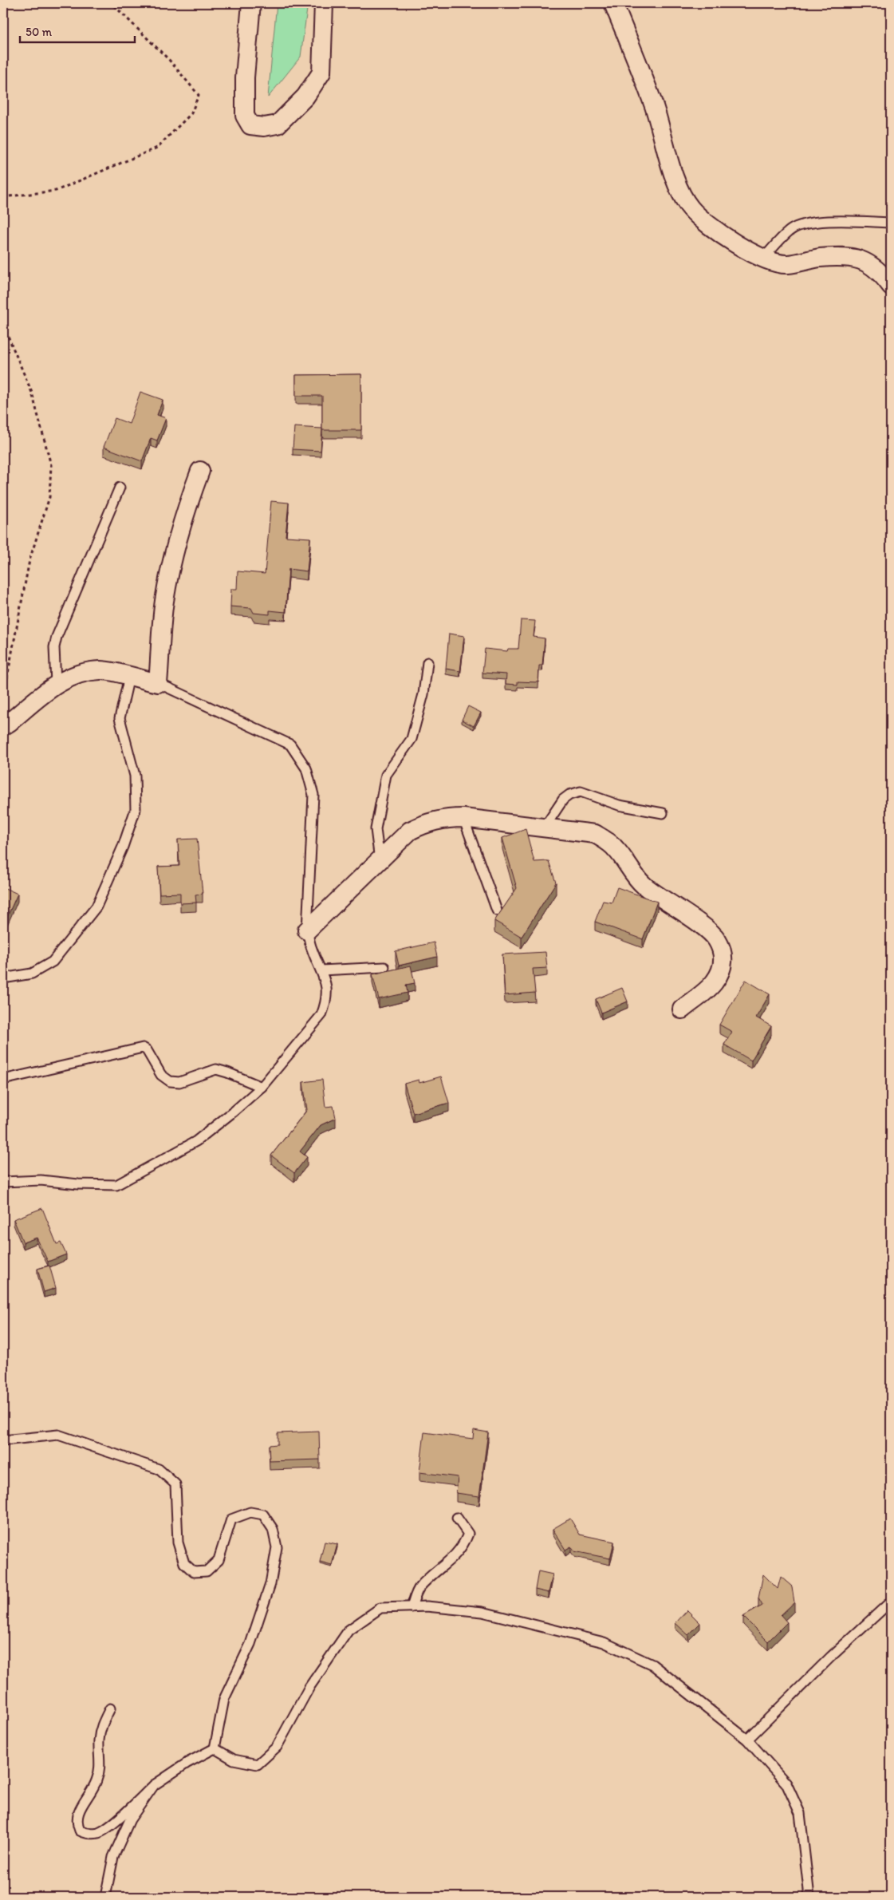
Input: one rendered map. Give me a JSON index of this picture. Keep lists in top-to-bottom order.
{
  "scale_bar": "50 m"
}
